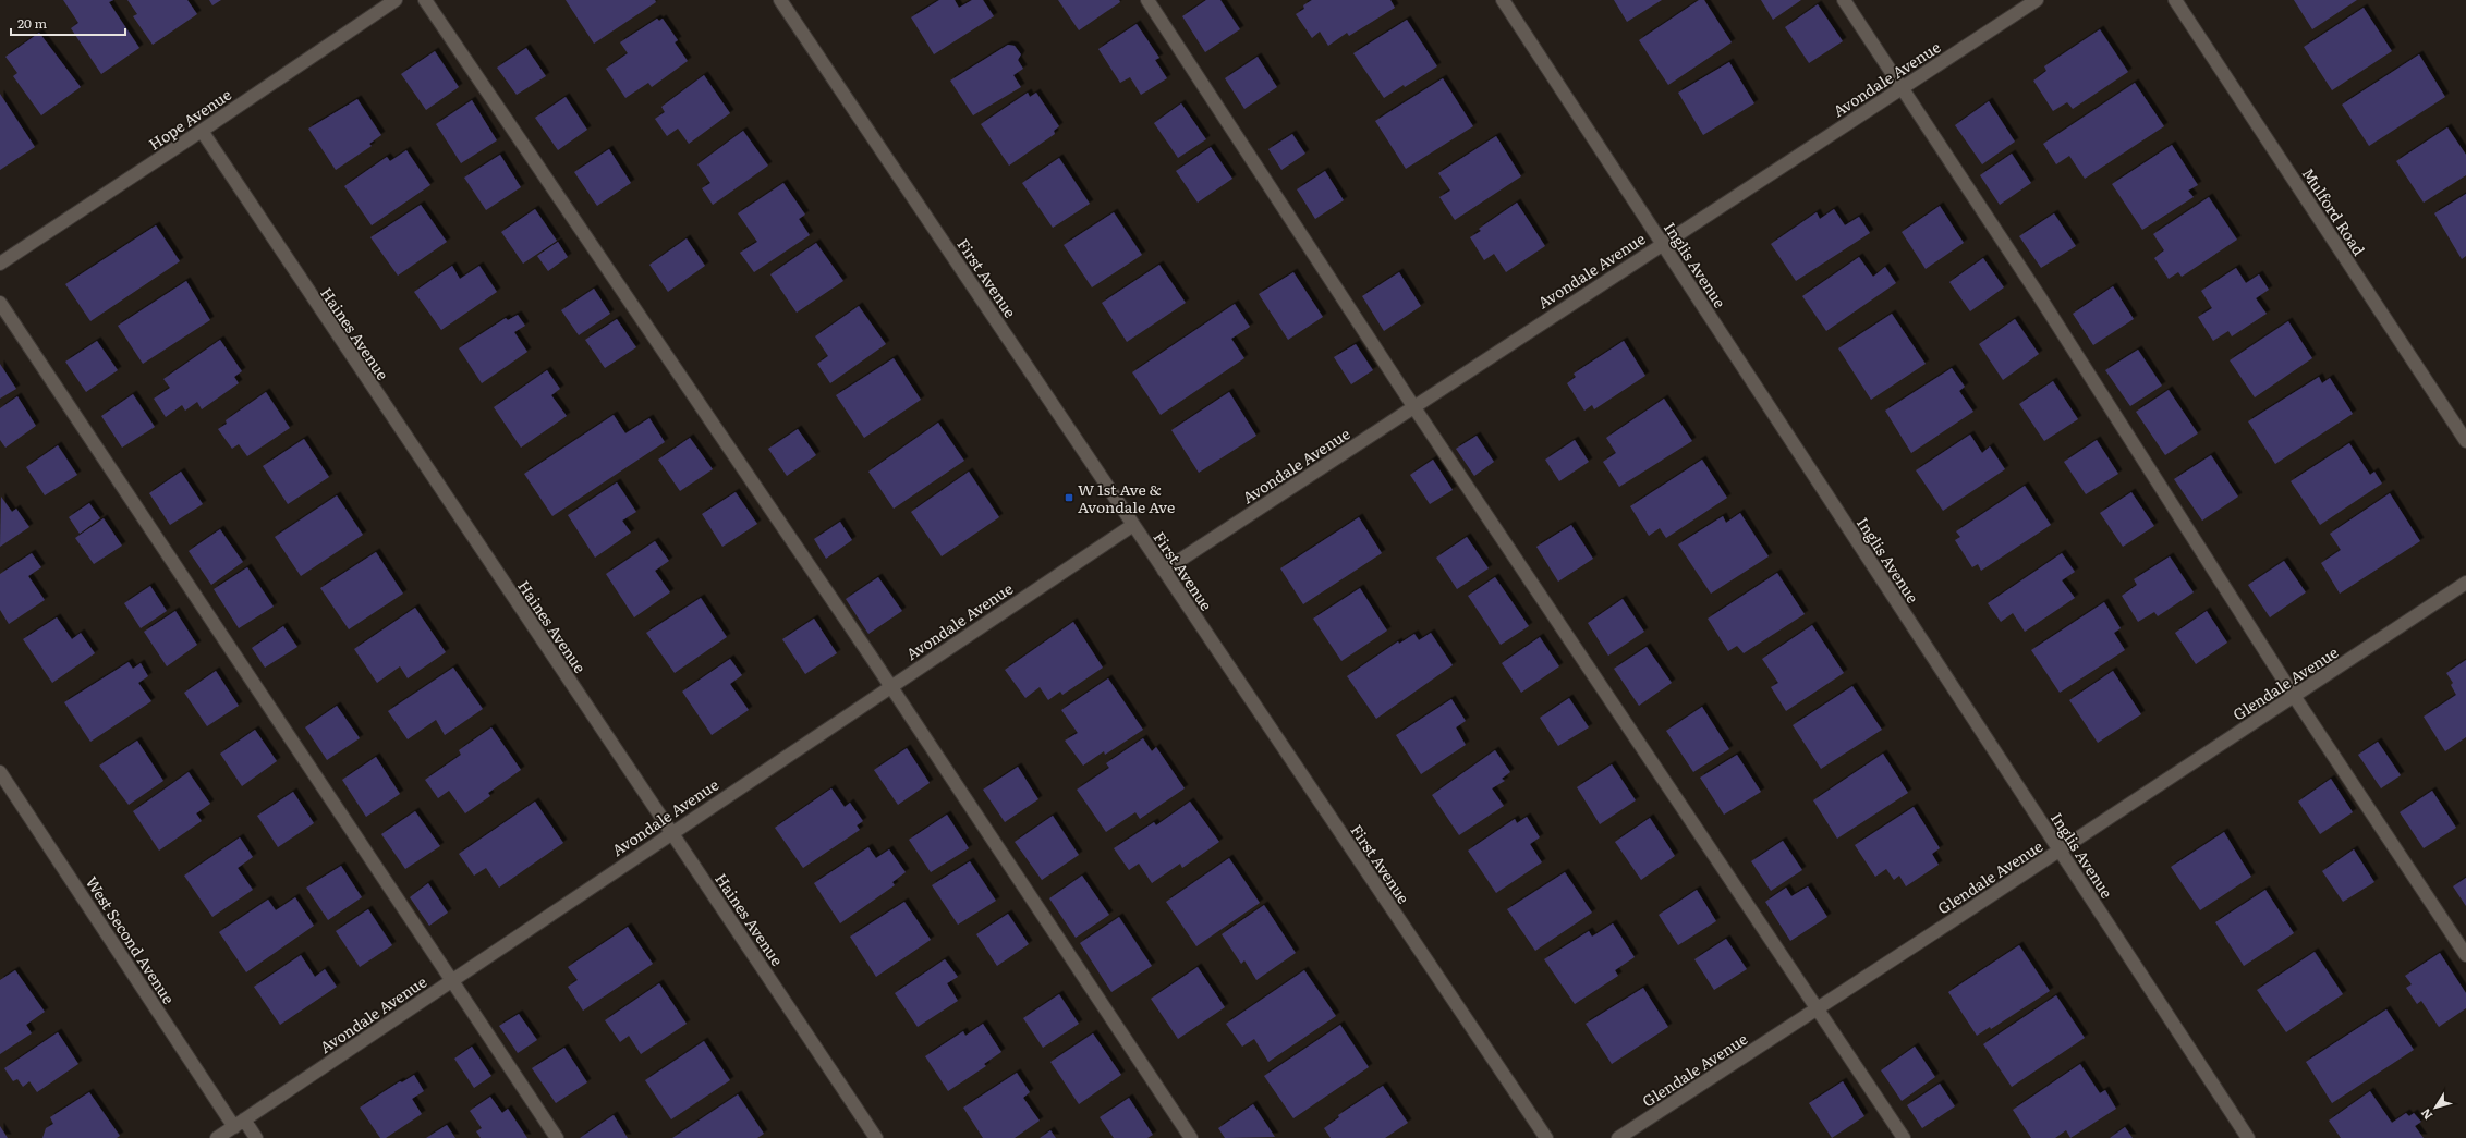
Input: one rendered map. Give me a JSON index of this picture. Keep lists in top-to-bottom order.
{
  "streets": {
    "street": [
      "Avondale Avenue",
      "Hope Avenue",
      "Mulford Road",
      "Inglis Avenue",
      "First Avenue",
      "Haines Avenue",
      "Glendale Avenue",
      "West Second Avenue"
    ]
  },
  "crossings": [
    ["Avondale Avenue", "Inglis Avenue"],
    ["Avondale Avenue", "First Avenue"],
    ["Avondale Avenue", "Haines Avenue"],
    ["Avondale Avenue", "West Second Avenue"],
    ["Hope Avenue", "Haines Avenue"],
    ["Inglis Avenue", "Glendale Avenue"]
  ],
  "places": {
    "transit": ["W 1st Ave & Avondale Ave"]
  },
  "scale_bar": "20 m",
  "north": "bottom left"
}
